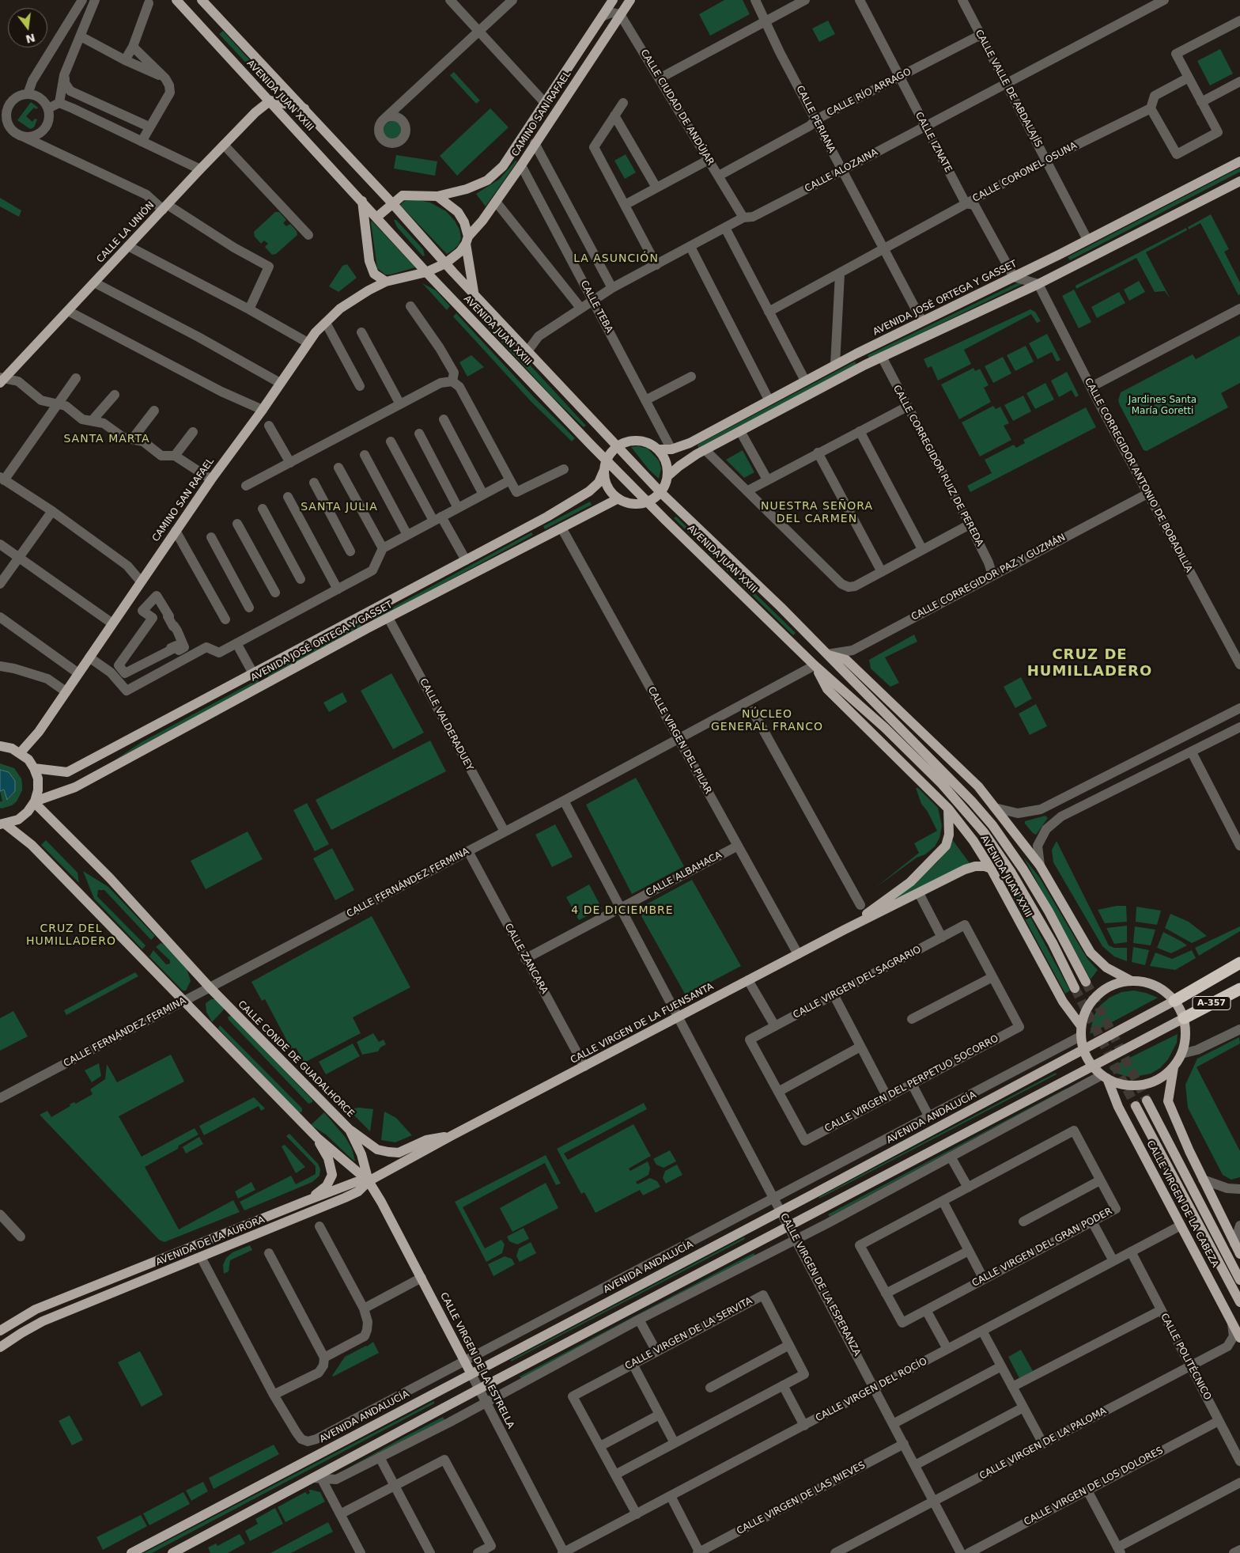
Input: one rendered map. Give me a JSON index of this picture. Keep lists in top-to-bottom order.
{
  "streets": {
    "highway": ["A-357"],
    "main road": [
      "AVENIDA JUAN XXIII",
      "CAMINO SAN RAFAEL",
      "CALLE LA UNIÓN",
      "AVENIDA JOSÉ ORTEGA Y GASSET",
      "CALLE VIRGEN DE LA FUENSANTA",
      "CALLE CONDE DE GUADALHORCE",
      "AVENIDA ANDALUCÍA",
      "CALLE VIRGEN DE LA CABEZA",
      "AVENIDA DE LA AURORA",
      "CALLE VIRGEN DE LA ESTRELLA"
    ],
    "street": [
      "CALLE VALLE DE ABDALAJÍS",
      "CALLE RÍO ARRAGO",
      "CALLE CIUDAD DE ANDÚJAR",
      "CALLE PERIANA",
      "CALLE IZNATE",
      "CALLE ALOZAINA",
      "CALLE CORONEL OSUNA",
      "CALLE TEBA",
      "CALLE CORREGIDOR RUIZ DE PEREDA",
      "CALLE CORREGIDOR ANTONIO DE BOBADILLA",
      "CALLE CORREGIDOR PAZ Y GUZMÁN",
      "CALLE VALDERADUEY",
      "CALLE VIRGEN DEL PILAR",
      "CALLE ALBAHACA",
      "CALLE FERNÁNDEZ FERMINA",
      "CALLE ZANCARA",
      "CALLE VIRGEN DEL SAGRARIO",
      "CALLE VIRGEN DEL PERPETUO SOCORRO",
      "CALLE VIRGEN DEL GRAN PODER",
      "CALLE VIRGEN DE LA ESPERANZA",
      "CALLE VIRGEN DE LA SERVITA",
      "CALLE POLITÉCNICO",
      "CALLE VIRGEN DEL ROCÍO",
      "CALLE VIRGEN DE LA PALOMA",
      "CALLE VIRGEN DE LOS DOLORES",
      "CALLE VIRGEN DE LAS NIEVES"
    ]
  },
  "crossings": [
    ["CALLE VALLE DE ABDALAJÍS", "CALLE RÍO ARRAGO"],
    ["CALLE VALLE DE ABDALAJÍS", "CALLE ALOZAINA"],
    ["CALLE VALLE DE ABDALAJÍS", "CALLE CORONEL OSUNA"],
    ["CALLE VALLE DE ABDALAJÍS", "AVENIDA JOSÉ ORTEGA Y GASSET"],
    ["CALLE RÍO ARRAGO", "CALLE CIUDAD DE ANDÚJAR"],
    ["CALLE RÍO ARRAGO", "CALLE PERIANA"],
    ["CALLE RÍO ARRAGO", "CALLE IZNATE"],
    ["AVENIDA JUAN XXIII", "CAMINO SAN RAFAEL"],
    ["AVENIDA JUAN XXIII", "CALLE ALOZAINA"],
    ["AVENIDA JUAN XXIII", "CALLE LA UNIÓN"],
    ["AVENIDA JUAN XXIII", "CALLE CORREGIDOR PAZ Y GUZMÁN"],
    ["AVENIDA JUAN XXIII", "CALLE FERNÁNDEZ FERMINA"],
    ["AVENIDA JUAN XXIII", "CALLE VIRGEN DE LA FUENSANTA"],
    ["AVENIDA JUAN XXIII", "AVENIDA ANDALUCÍA"],
    ["CALLE CIUDAD DE ANDÚJAR", "CAMINO SAN RAFAEL"],
    ["CALLE CIUDAD DE ANDÚJAR", "CALLE ALOZAINA"],
    ["CAMINO SAN RAFAEL", "CALLE TEBA"],
    ["CALLE PERIANA", "CALLE ALOZAINA"],
    ["CALLE PERIANA", "CALLE CORONEL OSUNA"],
    ["CALLE PERIANA", "AVENIDA JOSÉ ORTEGA Y GASSET"],
    ["CALLE IZNATE", "CALLE ALOZAINA"],
    ["CALLE IZNATE", "CALLE CORONEL OSUNA"],
    ["CALLE IZNATE", "AVENIDA JOSÉ ORTEGA Y GASSET"],
    ["CALLE ALOZAINA", "CALLE TEBA"],
    ["AVENIDA JOSÉ ORTEGA Y GASSET", "CALLE TEBA"],
    ["AVENIDA JOSÉ ORTEGA Y GASSET", "CALLE VALDERADUEY"],
    ["AVENIDA JOSÉ ORTEGA Y GASSET", "CALLE VIRGEN DEL PILAR"],
    ["AVENIDA JOSÉ ORTEGA Y GASSET", "CALLE CONDE DE GUADALHORCE"],
    ["CALLE CORREGIDOR RUIZ DE PEREDA", "CALLE CORREGIDOR PAZ Y GUZMÁN"],
    ["CALLE CORREGIDOR ANTONIO DE BOBADILLA", "CALLE CORREGIDOR PAZ Y GUZMÁN"],
    ["CALLE VALDERADUEY", "CALLE FERNÁNDEZ FERMINA"],
    ["CALLE VIRGEN DEL PILAR", "CALLE ALBAHACA"],
    ["CALLE VIRGEN DEL PILAR", "CALLE FERNÁNDEZ FERMINA"],
    ["CALLE VIRGEN DEL PILAR", "CALLE VIRGEN DE LA FUENSANTA"],
    ["CALLE ALBAHACA", "CALLE ZANCARA"],
    ["CALLE ALBAHACA", "CALLE VIRGEN DE LA ESPERANZA"],
    ["CALLE FERNÁNDEZ FERMINA", "CALLE ZANCARA"],
    ["CALLE FERNÁNDEZ FERMINA", "CALLE CONDE DE GUADALHORCE"],
    ["CALLE FERNÁNDEZ FERMINA", "CALLE VIRGEN DE LA ESPERANZA"],
    ["CALLE ZANCARA", "CALLE VIRGEN DE LA FUENSANTA"],
    ["CALLE VIRGEN DEL SAGRARIO", "CALLE VIRGEN DEL PERPETUO SOCORRO"],
    ["A-357", "AVENIDA ANDALUCÍA"],
    ["CALLE VIRGEN DE LA FUENSANTA", "CALLE CONDE DE GUADALHORCE"],
    ["CALLE VIRGEN DE LA FUENSANTA", "AVENIDA DE LA AURORA"],
    ["CALLE VIRGEN DE LA FUENSANTA", "CALLE VIRGEN DE LA ESPERANZA"],
    ["CALLE VIRGEN DE LA FUENSANTA", "CALLE VIRGEN DE LA ESTRELLA"],
    ["CALLE CONDE DE GUADALHORCE", "AVENIDA DE LA AURORA"],
    ["CALLE CONDE DE GUADALHORCE", "CALLE VIRGEN DE LA ESTRELLA"],
    ["AVENIDA ANDALUCÍA", "CALLE VIRGEN DE LA ESPERANZA"],
    ["AVENIDA ANDALUCÍA", "CALLE VIRGEN DE LA ESTRELLA"],
    ["CALLE VIRGEN DE LA CABEZA", "CALLE VIRGEN DEL ROCÍO"],
    ["CALLE VIRGEN DE LA CABEZA", "CALLE VIRGEN DE LA PALOMA"],
    ["AVENIDA DE LA AURORA", "CALLE VIRGEN DE LA ESTRELLA"],
    ["CALLE VIRGEN DE LA ESPERANZA", "CALLE VIRGEN DEL ROCÍO"],
    ["CALLE VIRGEN DE LA ESPERANZA", "CALLE VIRGEN DE LA PALOMA"],
    ["CALLE VIRGEN DE LA ESPERANZA", "CALLE VIRGEN DE LAS NIEVES"],
    ["CALLE VIRGEN DE LA SERVITA", "CALLE VIRGEN DEL ROCÍO"],
    ["CALLE POLITÉCNICO", "CALLE VIRGEN DEL ROCÍO"],
    ["CALLE POLITÉCNICO", "CALLE VIRGEN DE LA PALOMA"],
    ["CALLE POLITÉCNICO", "CALLE VIRGEN DE LOS DOLORES"],
    ["CALLE VIRGEN DE LA ESTRELLA", "CALLE VIRGEN DEL ROCÍO"]
  ],
  "districts": [
    "LA ASUNCIÓN",
    "SANTA MARTA",
    "NUESTRA SEÑORA DEL CARMEN",
    "SANTA JULIA",
    "CRUZ DE HUMILLADERO",
    "NÚCLEO GENERAL FRANCO",
    "4 DE DICIEMBRE",
    "CRUZ DEL HUMILLADERO"
  ],
  "parks": ["Jardines Santa María Goretti"],
  "north": "bottom"
}
